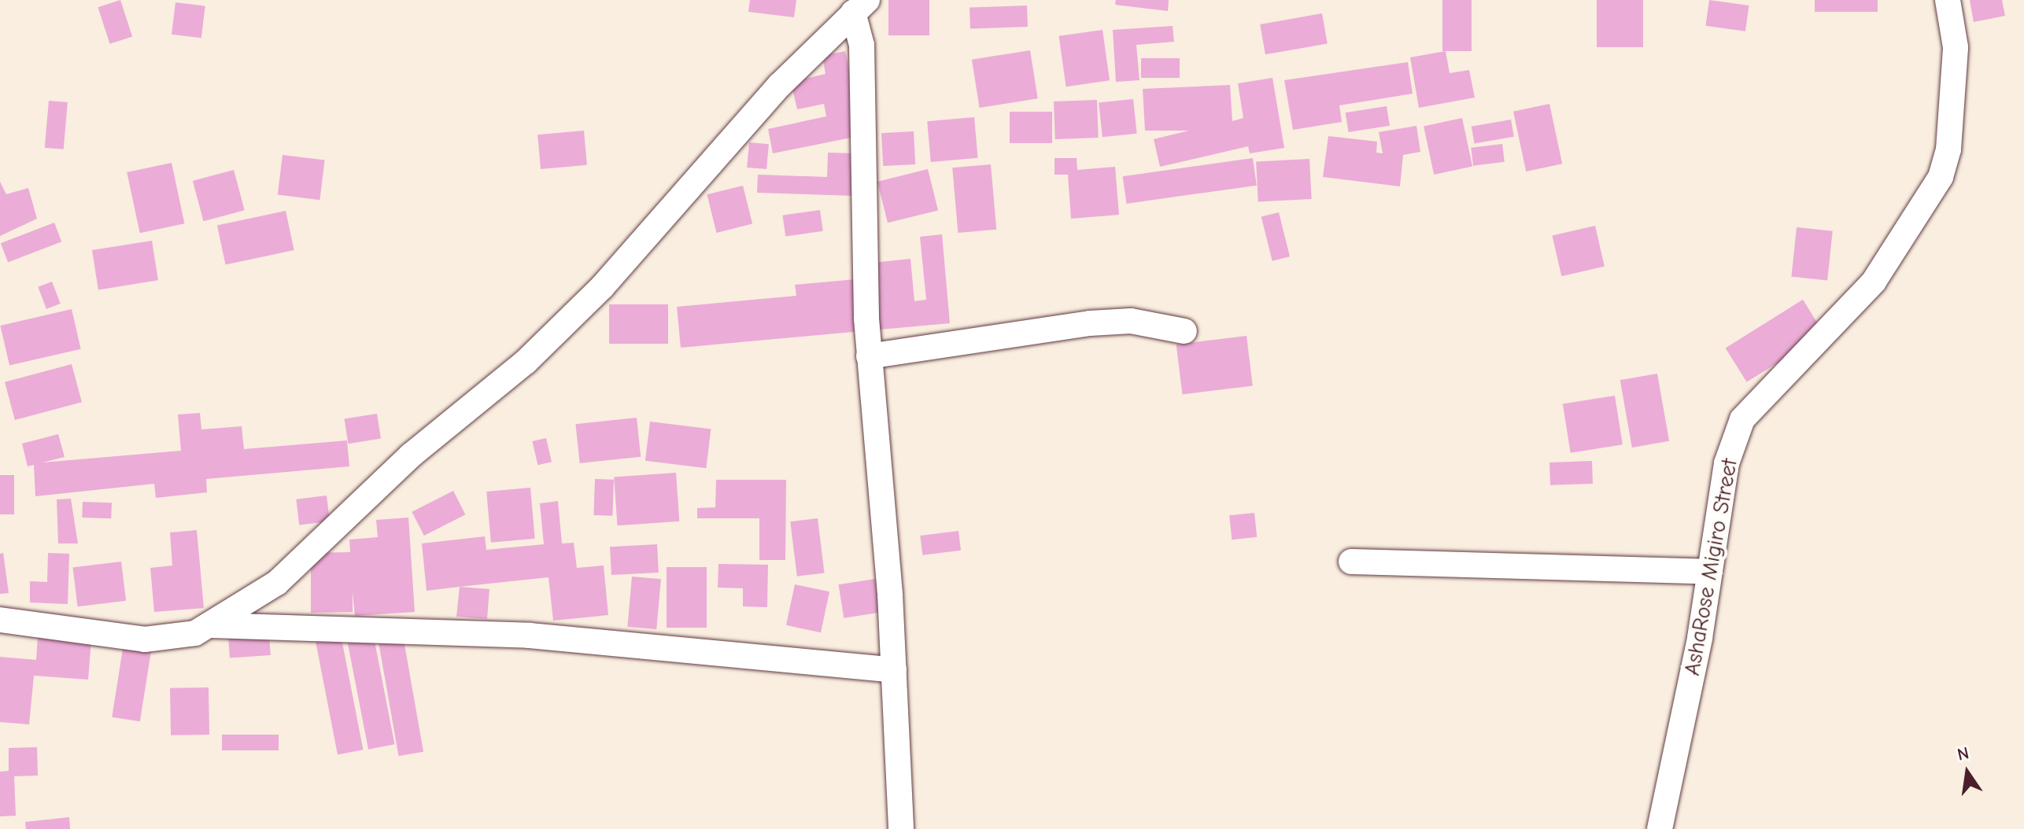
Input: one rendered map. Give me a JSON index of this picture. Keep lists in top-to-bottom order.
{
  "streets": {
    "street": ["AshaRose Migiro Street"]
  },
  "north": "top"
}
